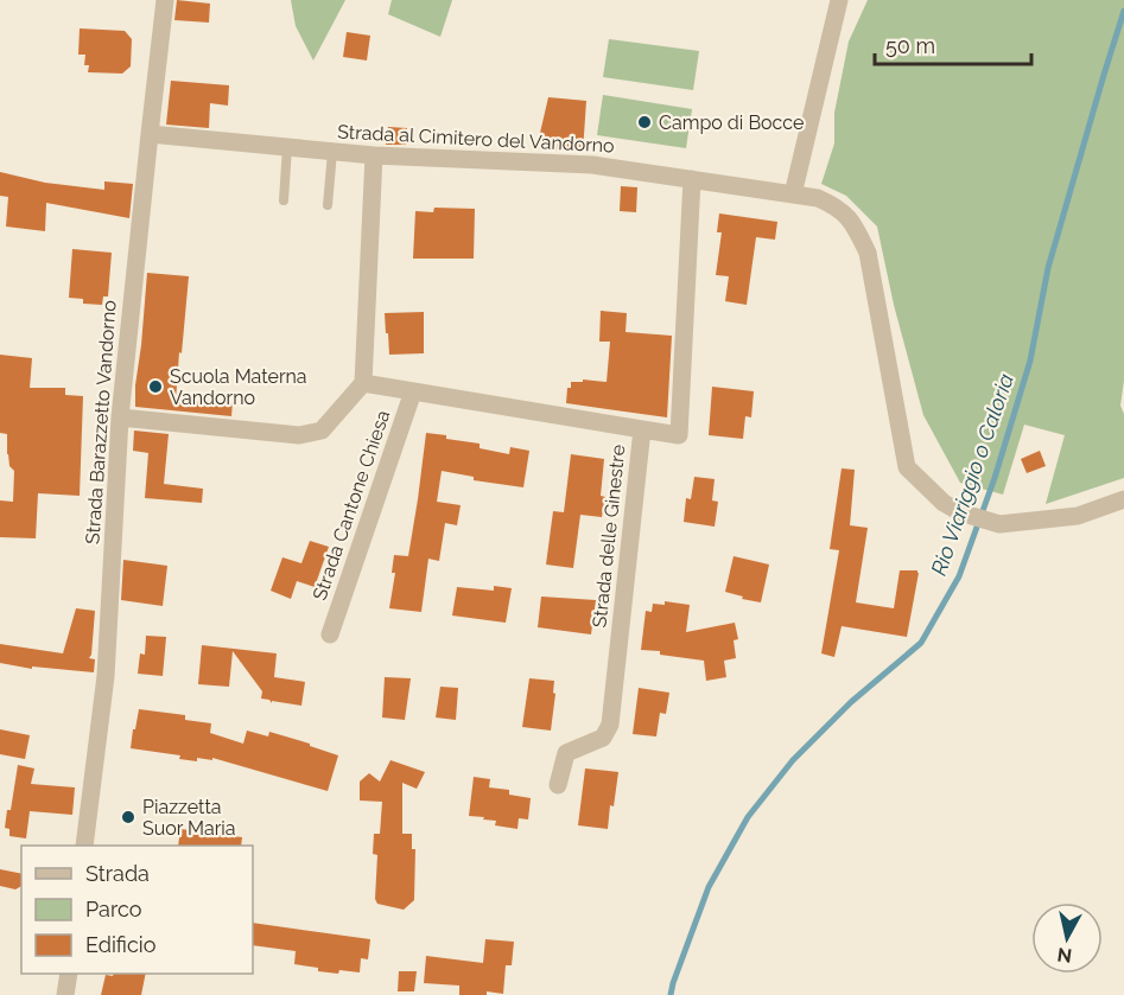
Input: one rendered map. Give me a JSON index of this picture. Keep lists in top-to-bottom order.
{
  "streets": {
    "street": [
      "Strada al Cimitero del Vandorno",
      "Strada Barazzetto Vandorno",
      "Strada Cantone Chiesa",
      "Strada delle Ginestre"
    ]
  },
  "crossings": [
    ["Strada al Cimitero del Vandorno", "Strada Barazzetto Vandorno"],
    ["Strada al Cimitero del Vandorno", "Strada Cantone Chiesa"],
    ["Strada al Cimitero del Vandorno", "Strada delle Ginestre"],
    ["Strada Barazzetto Vandorno", "Strada Cantone Chiesa"],
    ["Strada Cantone Chiesa", "Strada delle Ginestre"]
  ],
  "water": ["Rio Viariggio o Caloria"],
  "places": ["Campo di Bocce", "Scuola Materna Vandorno", "Piazzetta Suor Maria"],
  "legend": ["Strada", "Parco", "Edificio"],
  "scale_bar": "50 m",
  "north": "bottom"
}
